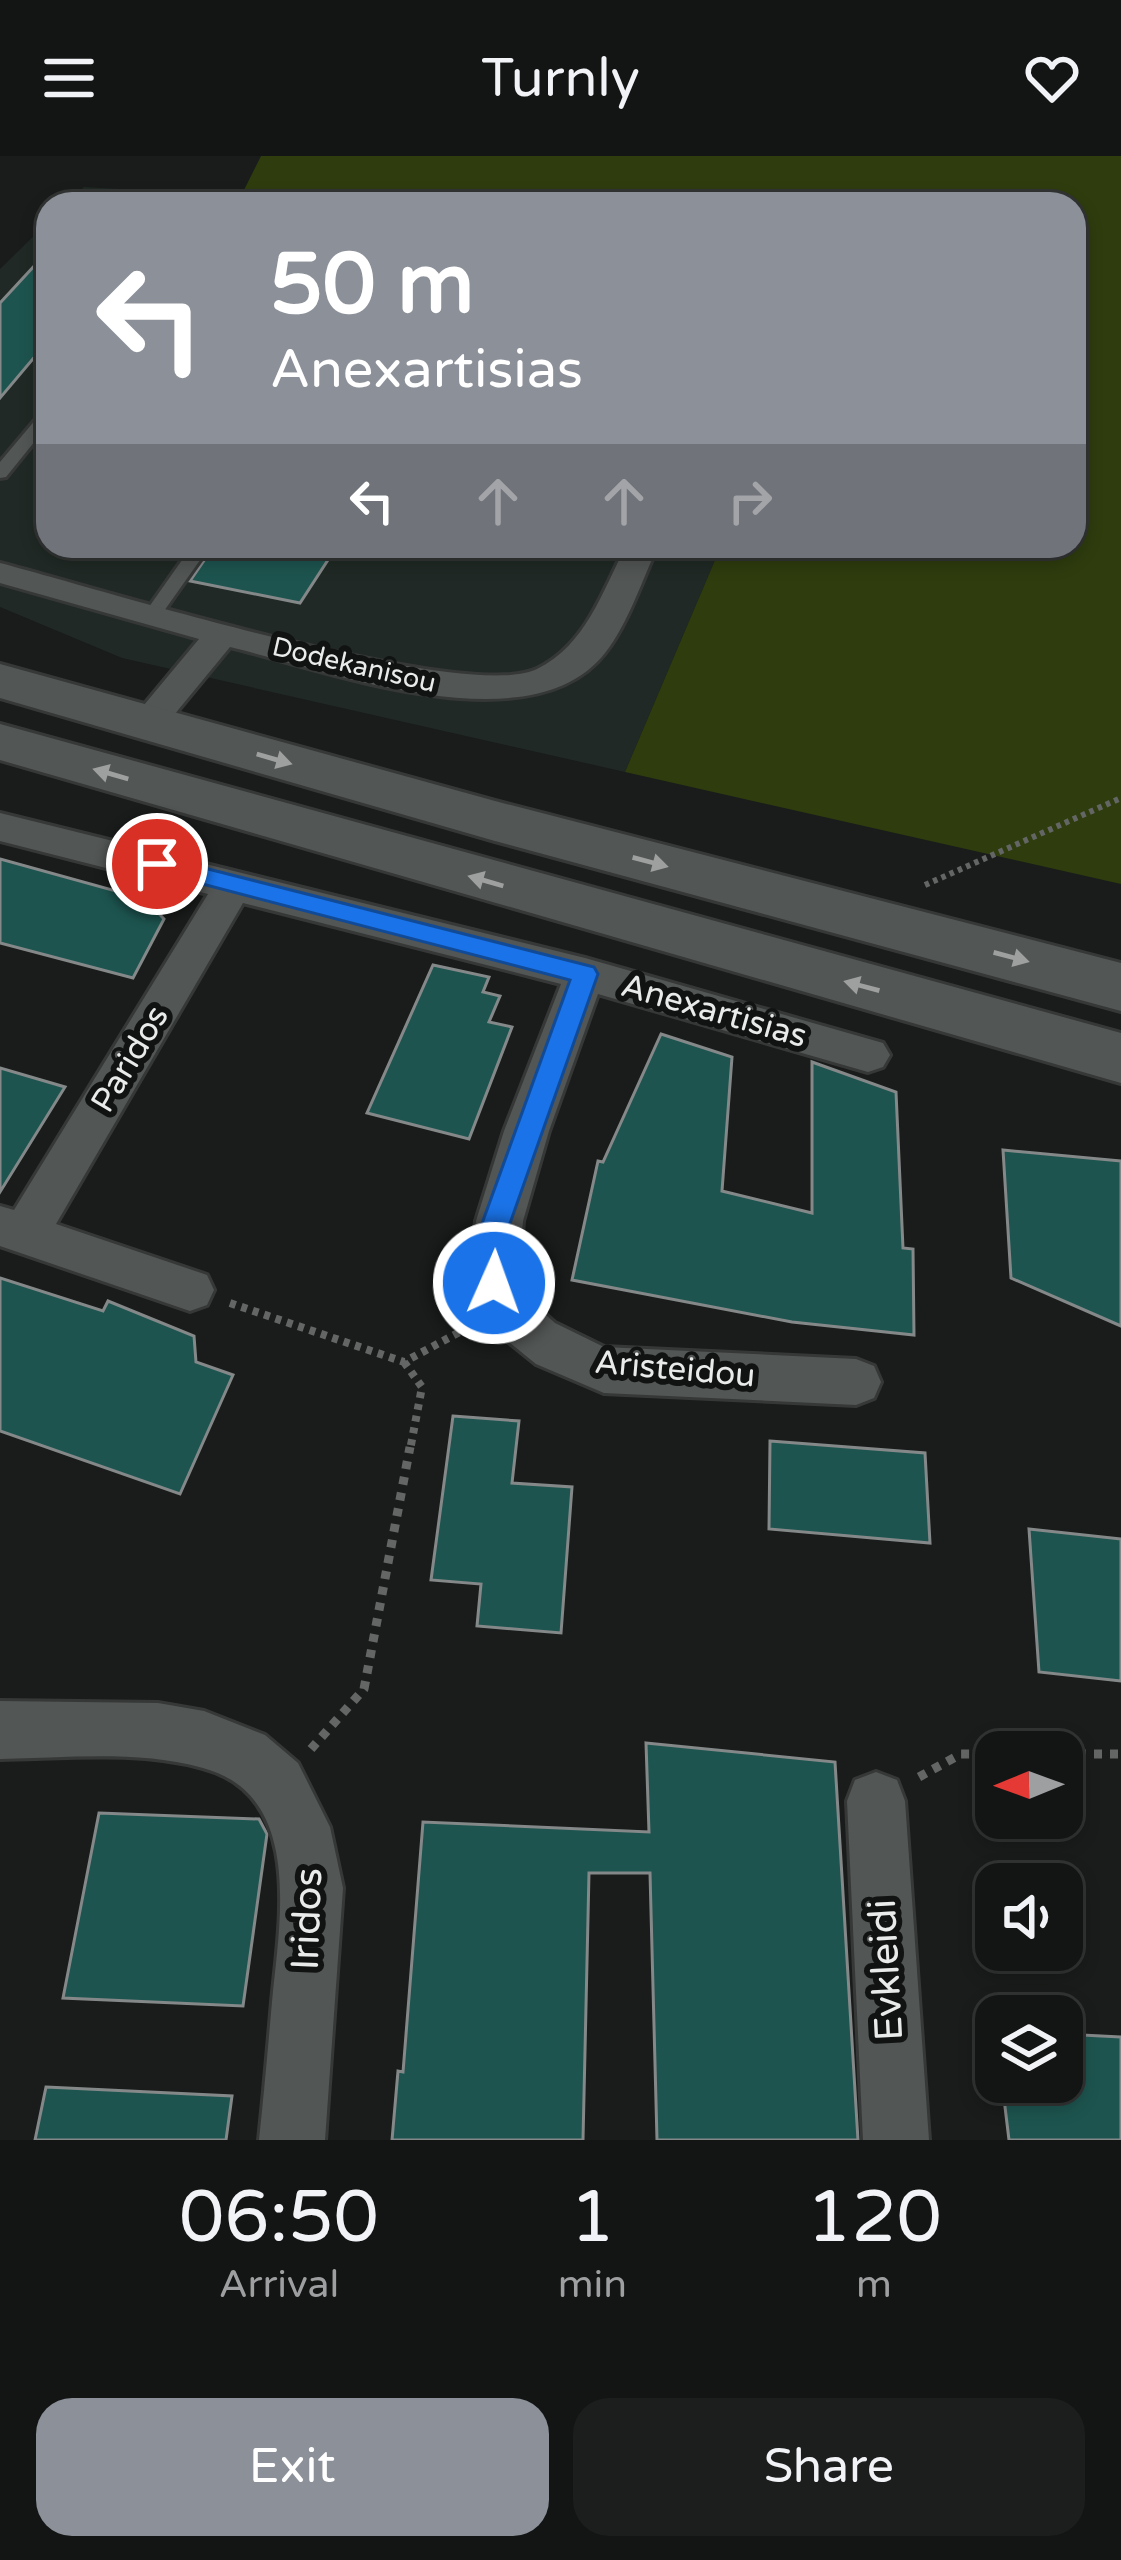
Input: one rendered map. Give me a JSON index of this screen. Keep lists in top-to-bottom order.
{
  "streets": {
    "street": [
      "Dodekanisou",
      "Anexartisias",
      "Paridos",
      "Aristeidou",
      "Iridos",
      "Evkleidi"
    ]
  },
  "crossings": [
    ["Anexartisias", "Paridos"]
  ],
  "north": "left",
  "page": {
    "header": "Turnly",
    "turn": ["50 m", "Anexartisias"],
    "eta": [
      "06:50",
      "Arrival",
      "1",
      "min",
      "120",
      "m"
    ],
    "buttons": ["Exit", "Share"]
  }
}
